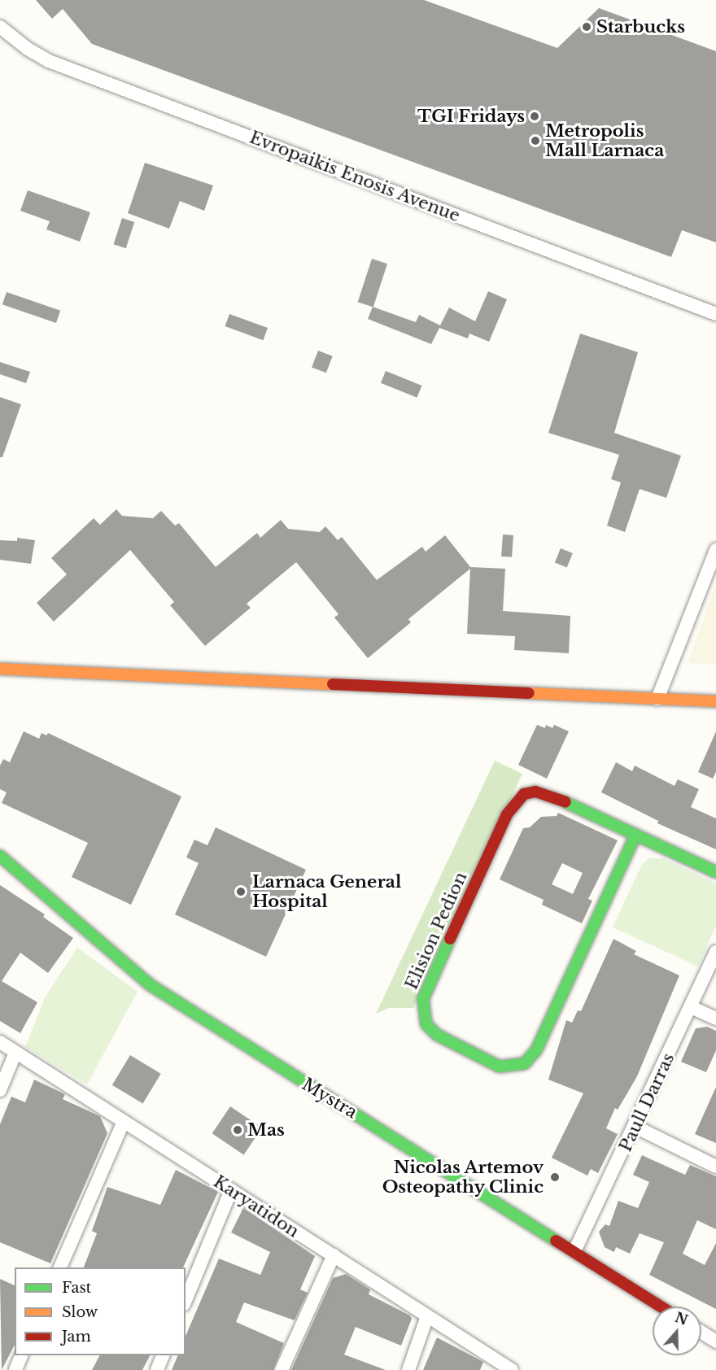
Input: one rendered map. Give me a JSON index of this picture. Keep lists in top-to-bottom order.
{
  "streets": {
    "street": [
      "Evropaikis Enosis Avenue",
      "Elision Pedion",
      "Mystra",
      "Paull Darras",
      "Karyatidon"
    ]
  },
  "crossings": [
    ["Mystra", "Paull Darras"]
  ],
  "places": [
    "Starbucks",
    "TGI Fridays",
    "Metropolis Mall Larnaca",
    "Larnaca General Hospital",
    "Mas",
    "Nicolas Artemov Osteopathy Clinic"
  ],
  "legend": ["Fast", "Slow", "Jam"],
  "north": "top"
}
